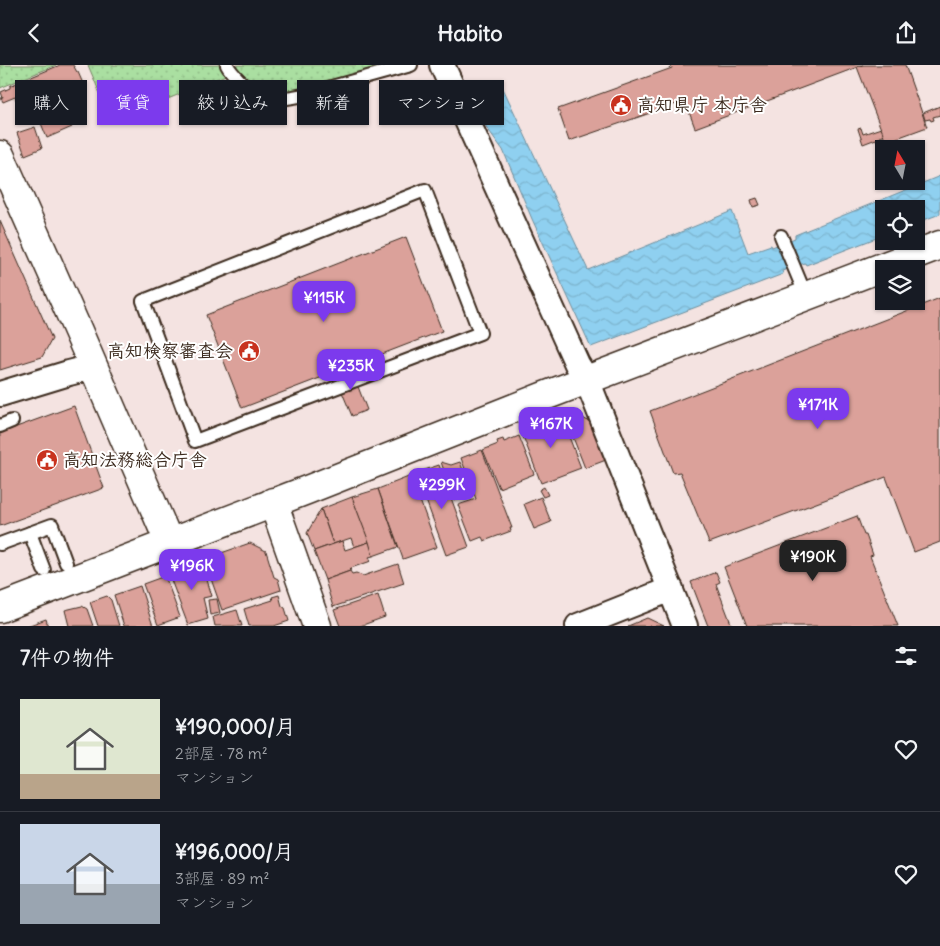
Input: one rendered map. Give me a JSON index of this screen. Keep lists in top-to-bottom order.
{
  "places": {
    "public building": ["高知県庁 本庁舎", "高知検察審査会", "高知法務総合庁舎"]
  },
  "north": "top",
  "page": {
    "header": "Habito",
    "chip": [
      "購入",
      "賃貸",
      "絞り込み",
      "新着",
      "マンション"
    ],
    "price": [
      "¥115K",
      "¥235K",
      "¥171K",
      "¥167K",
      "¥299K",
      "¥190K",
      "¥196K"
    ],
    "heading": "7件の物件",
    "list": [
      {
        "name": "¥190,000/月",
        "note": "2部屋 · 78 m² · マンション"
      },
      {
        "name": "¥196,000/月",
        "note": "3部屋 · 89 m² · マンション"
      }
    ]
  }
}
